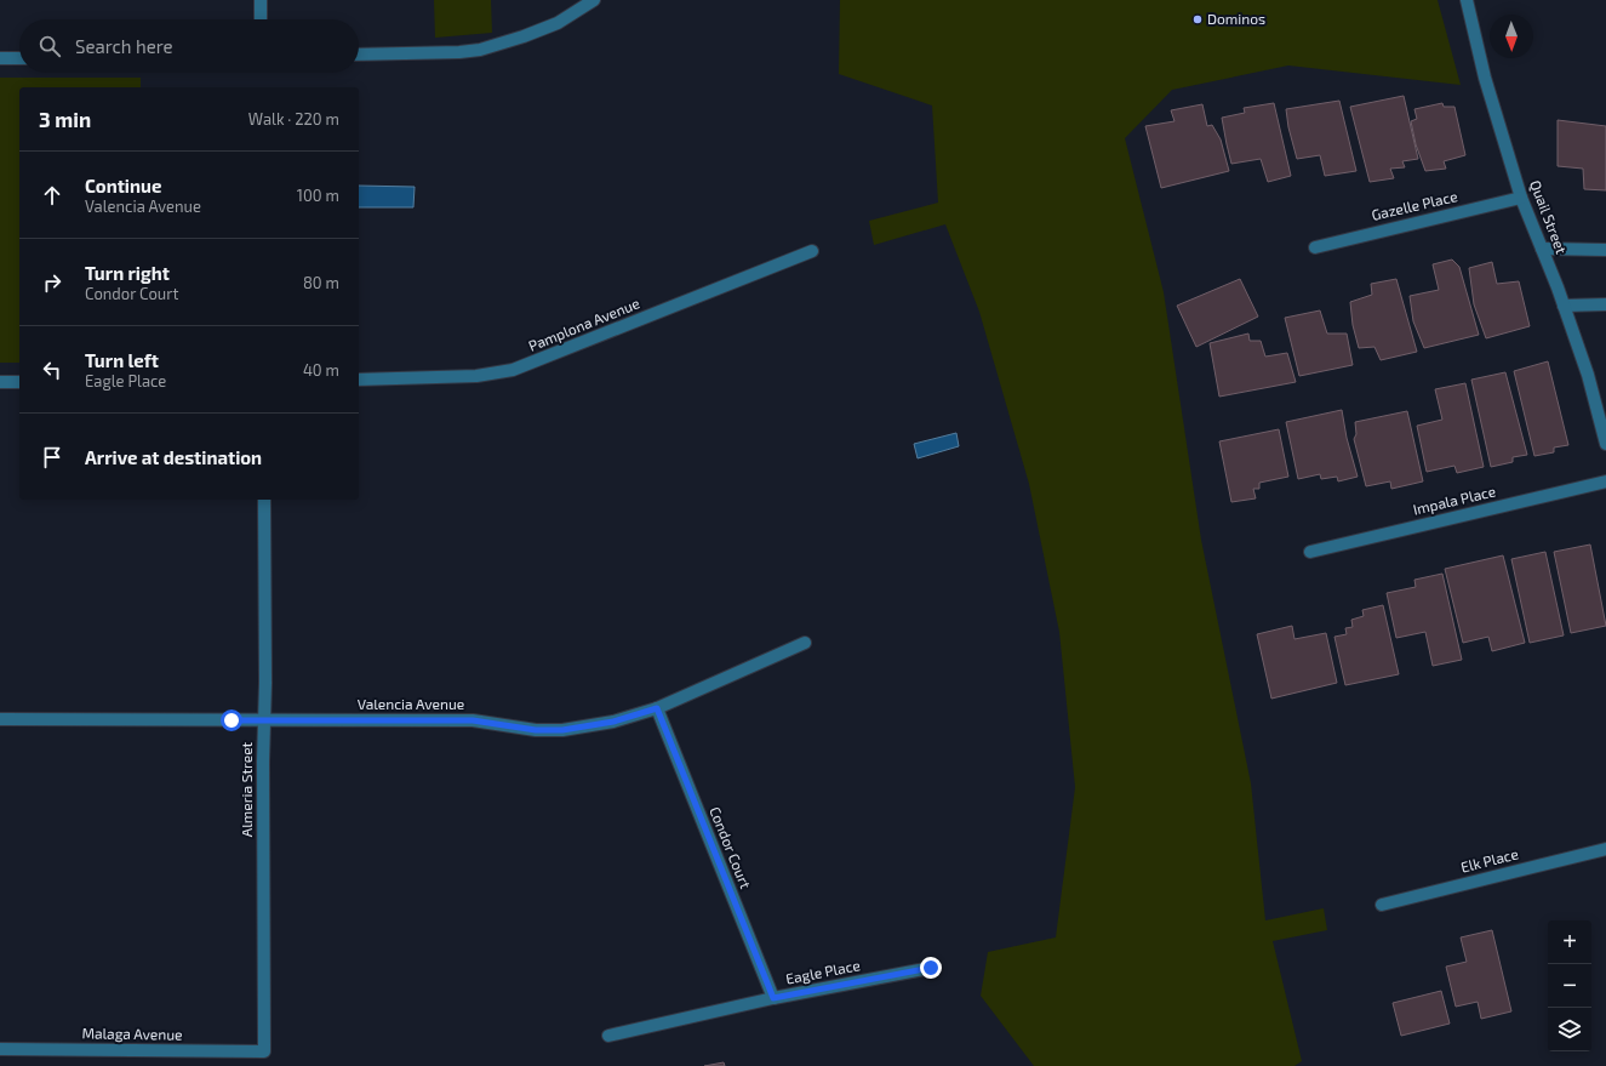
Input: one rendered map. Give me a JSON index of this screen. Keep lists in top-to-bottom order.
{
  "streets": {
    "street": [
      "Gazelle Place",
      "Quail Street",
      "Pamplona Avenue",
      "Impala Place",
      "Valencia Avenue",
      "Almeria Street",
      "Condor Court",
      "Elk Place",
      "Eagle Place",
      "Malaga Avenue"
    ]
  },
  "crossings": [
    ["Gazelle Place", "Quail Street"],
    ["Valencia Avenue", "Almeria Street"],
    ["Valencia Avenue", "Condor Court"],
    ["Almeria Street", "Malaga Avenue"],
    ["Condor Court", "Eagle Place"]
  ],
  "places": ["Dominos"],
  "north": "bottom",
  "page": {
    "search": "Search here",
    "heading": ["3 min", "Walk · 220 m"],
    "list": [
      ["Continue", "Valencia Avenue", "100 m"],
      ["Turn right", "Condor Court", "80 m"],
      ["Turn left", "Eagle Place", "40 m"],
      "Arrive at destination"
    ],
    "map_buttons": ["+", "−"]
  }
}
